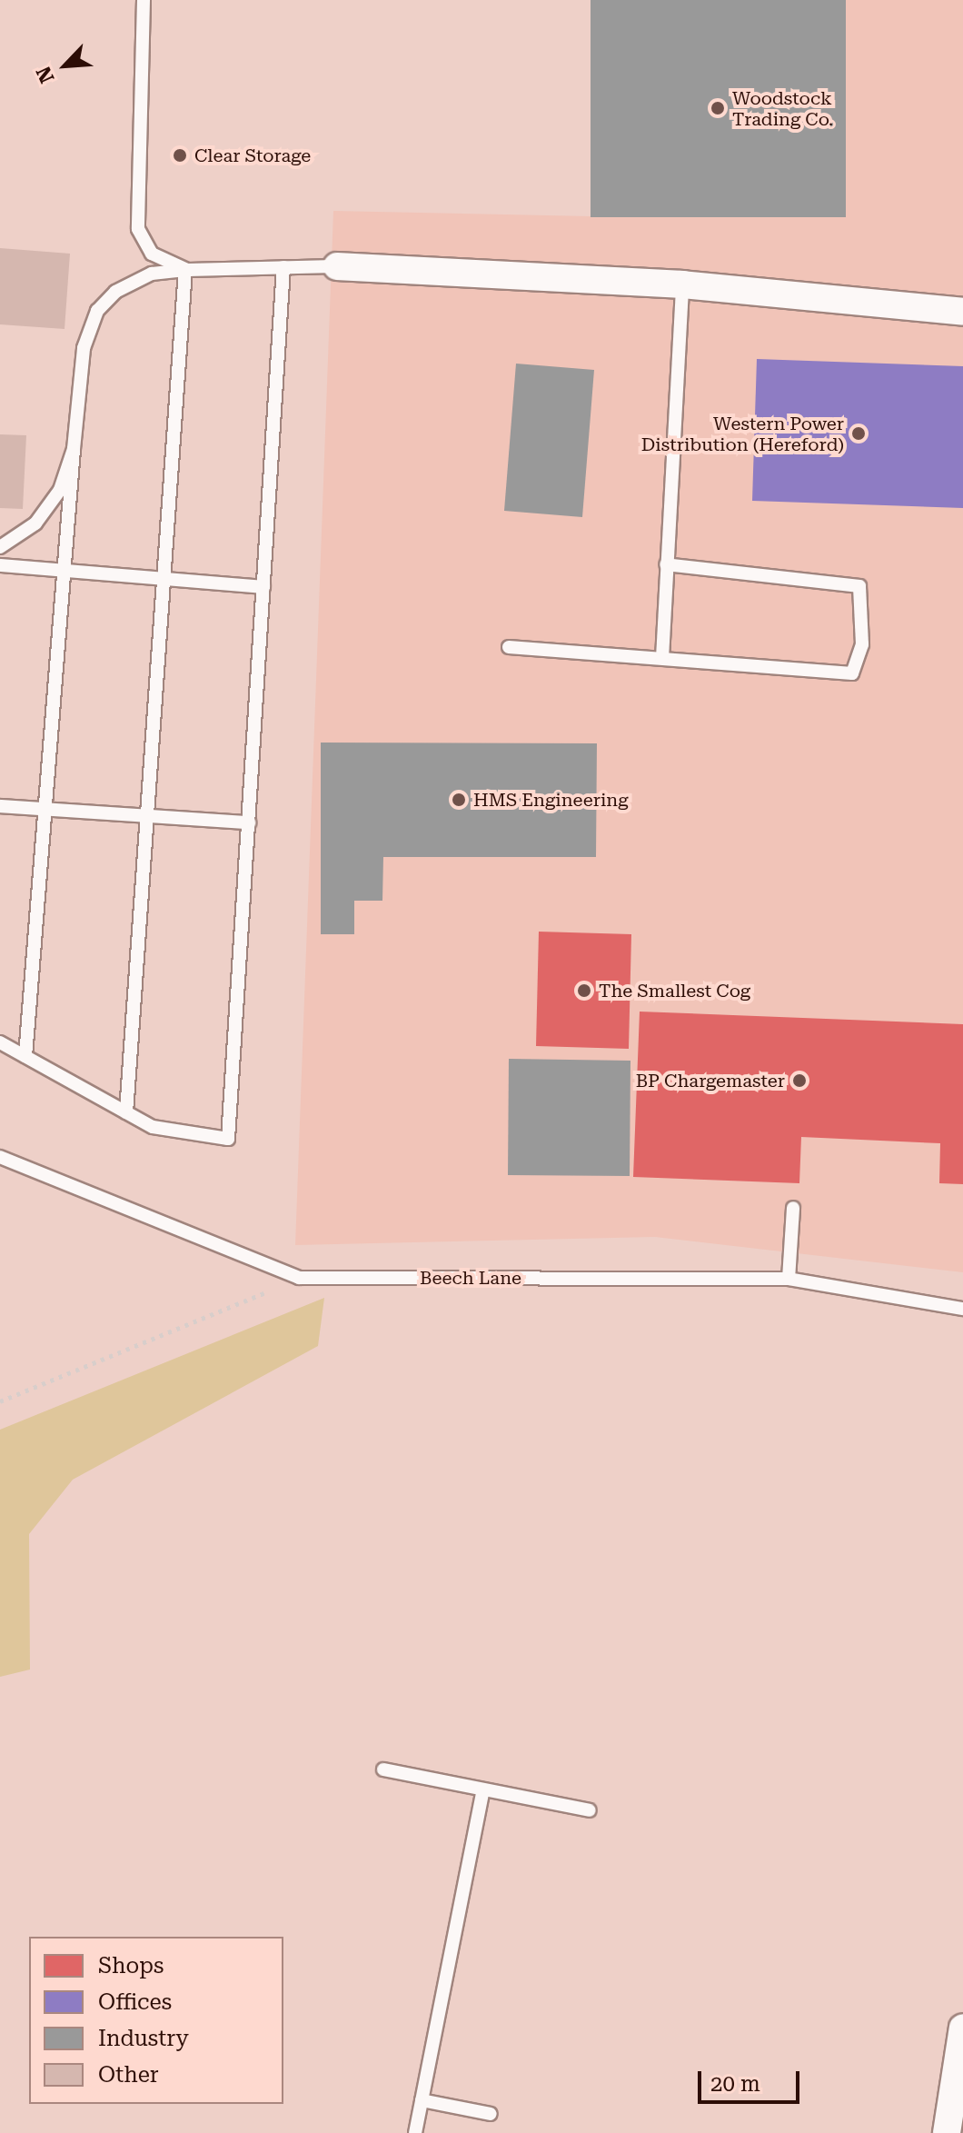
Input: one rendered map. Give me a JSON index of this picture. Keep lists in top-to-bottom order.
{
  "streets": {
    "lane": ["Beech Lane"]
  },
  "places": [
    "Woodstock Trading Co.",
    "Clear Storage",
    "Western Power Distribution (Hereford)",
    "HMS Engineering",
    "The Smallest Cog",
    "BP Chargemaster"
  ],
  "legend": [
    "Shops",
    "Offices",
    "Industry",
    "Other"
  ],
  "scale_bar": "20 m",
  "north": "bottom left"
}
